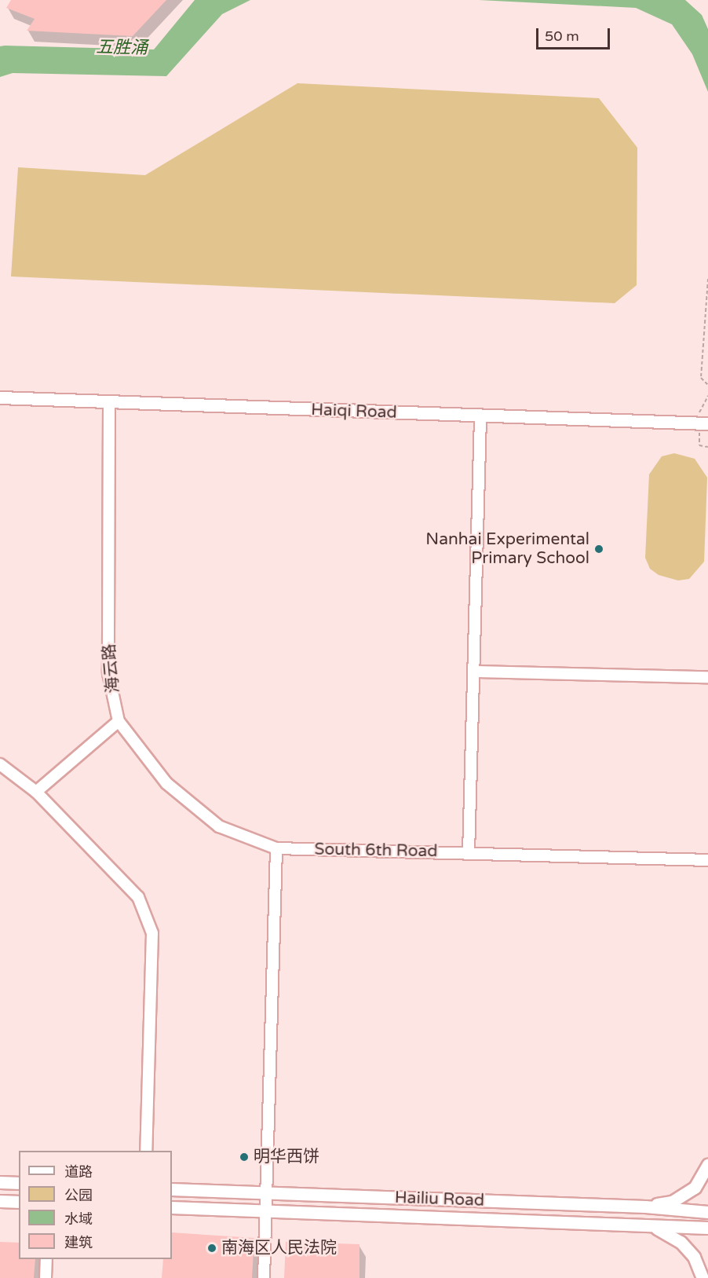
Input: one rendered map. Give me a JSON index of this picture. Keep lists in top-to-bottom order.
{
  "streets": {
    "main road": ["Haiqi Road", "Hailiu Road"],
    "street": ["海云路", "South 6th Road"]
  },
  "crossings": [
    ["Haiqi Road", "海云路"],
    ["海云路", "South 6th Road"]
  ],
  "water": ["五胜涌"],
  "places": ["Nanhai Experimental Primary School", "明华西饼", "南海区人民法院"],
  "legend": [
    "道路",
    "公园",
    "水域",
    "建筑"
  ],
  "scale_bar": "50 m"
}
